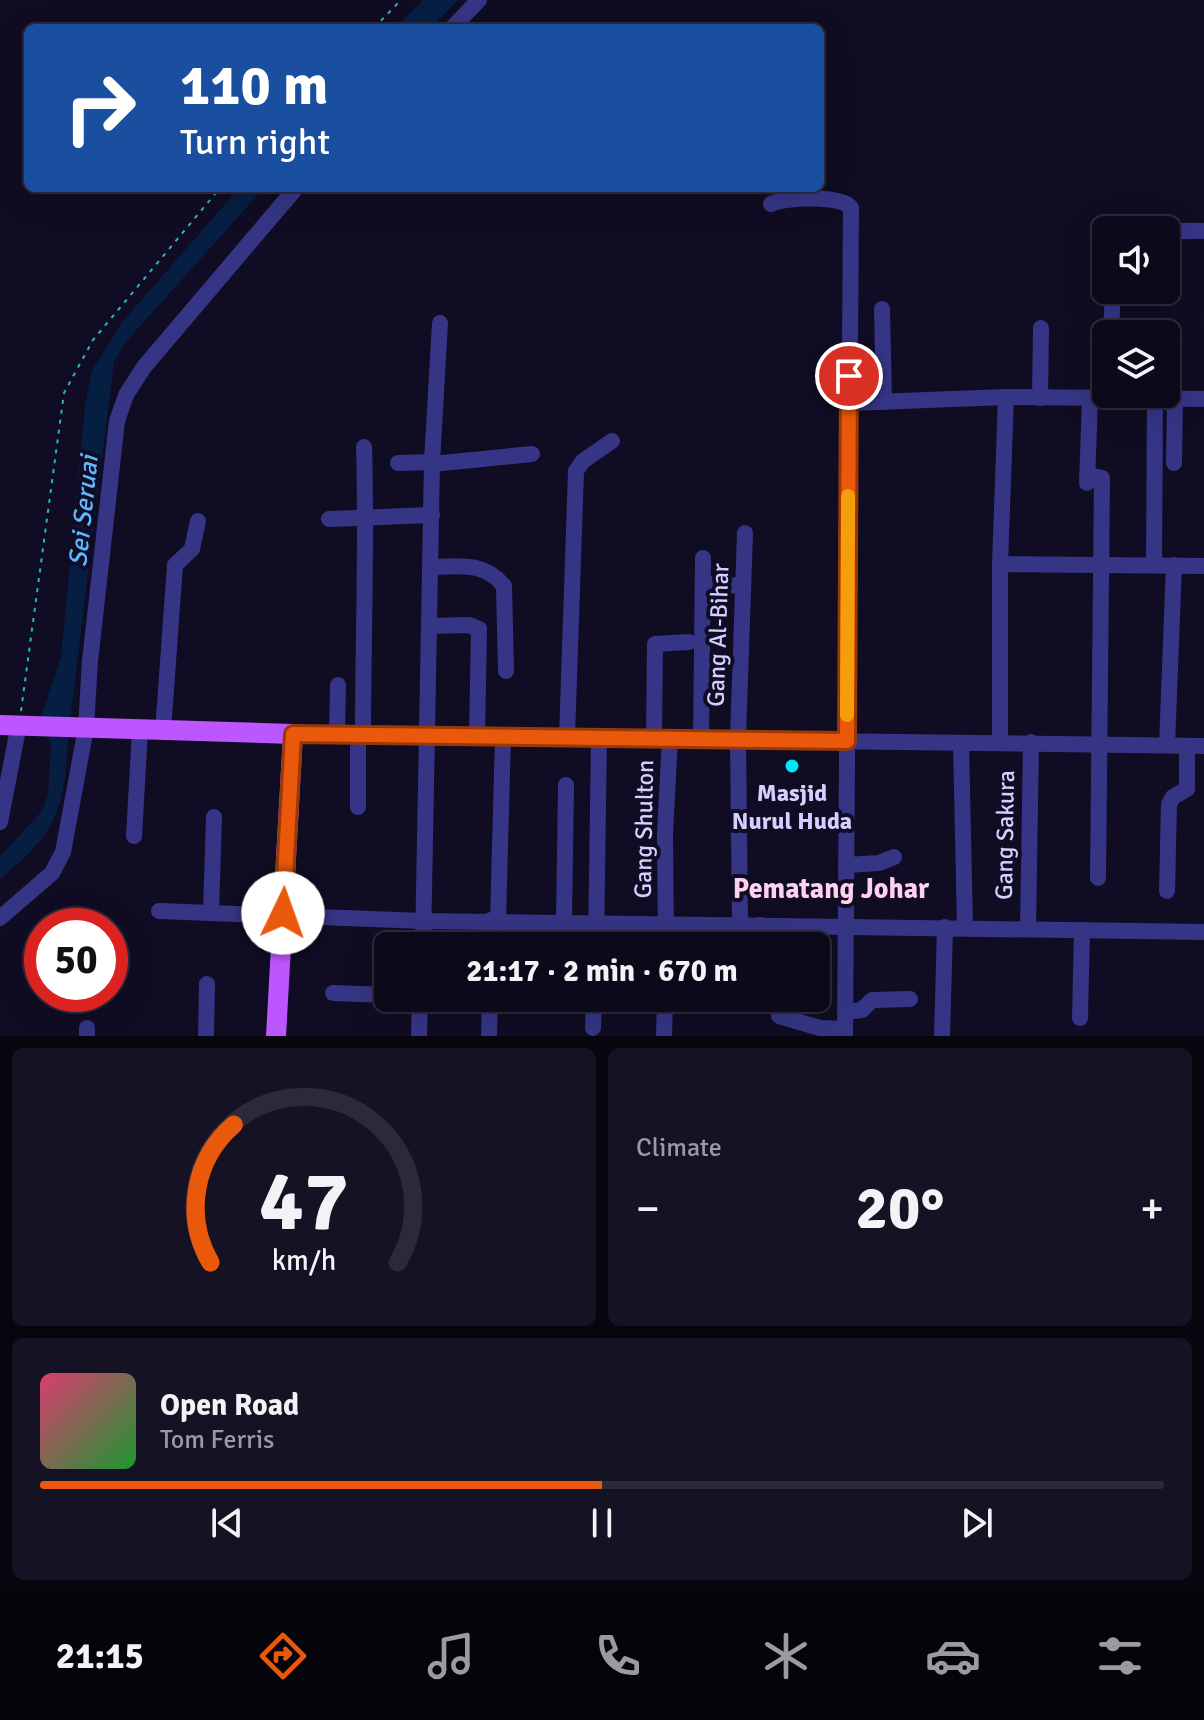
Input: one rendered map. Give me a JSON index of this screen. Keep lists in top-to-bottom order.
{
  "streets": {
    "street": ["Gang Al-Bihar", "Gang Shulton", "Gang Sakura"]
  },
  "districts": ["Pematang Johar"],
  "water": ["Sei Seruai"],
  "places": ["Masjid Nurul Huda"],
  "page": {
    "turn": ["110 m", "Turn right"],
    "limit": "50",
    "trip": "21:17 · 2 min · 670 m",
    "tile": "Climate",
    "heat": ["−", "20°", "+"],
    "song": ["Open Road", "Tom Ferris"],
    "tabs": "21:15",
    "gauge": ["47", "km/h"]
  }
}
